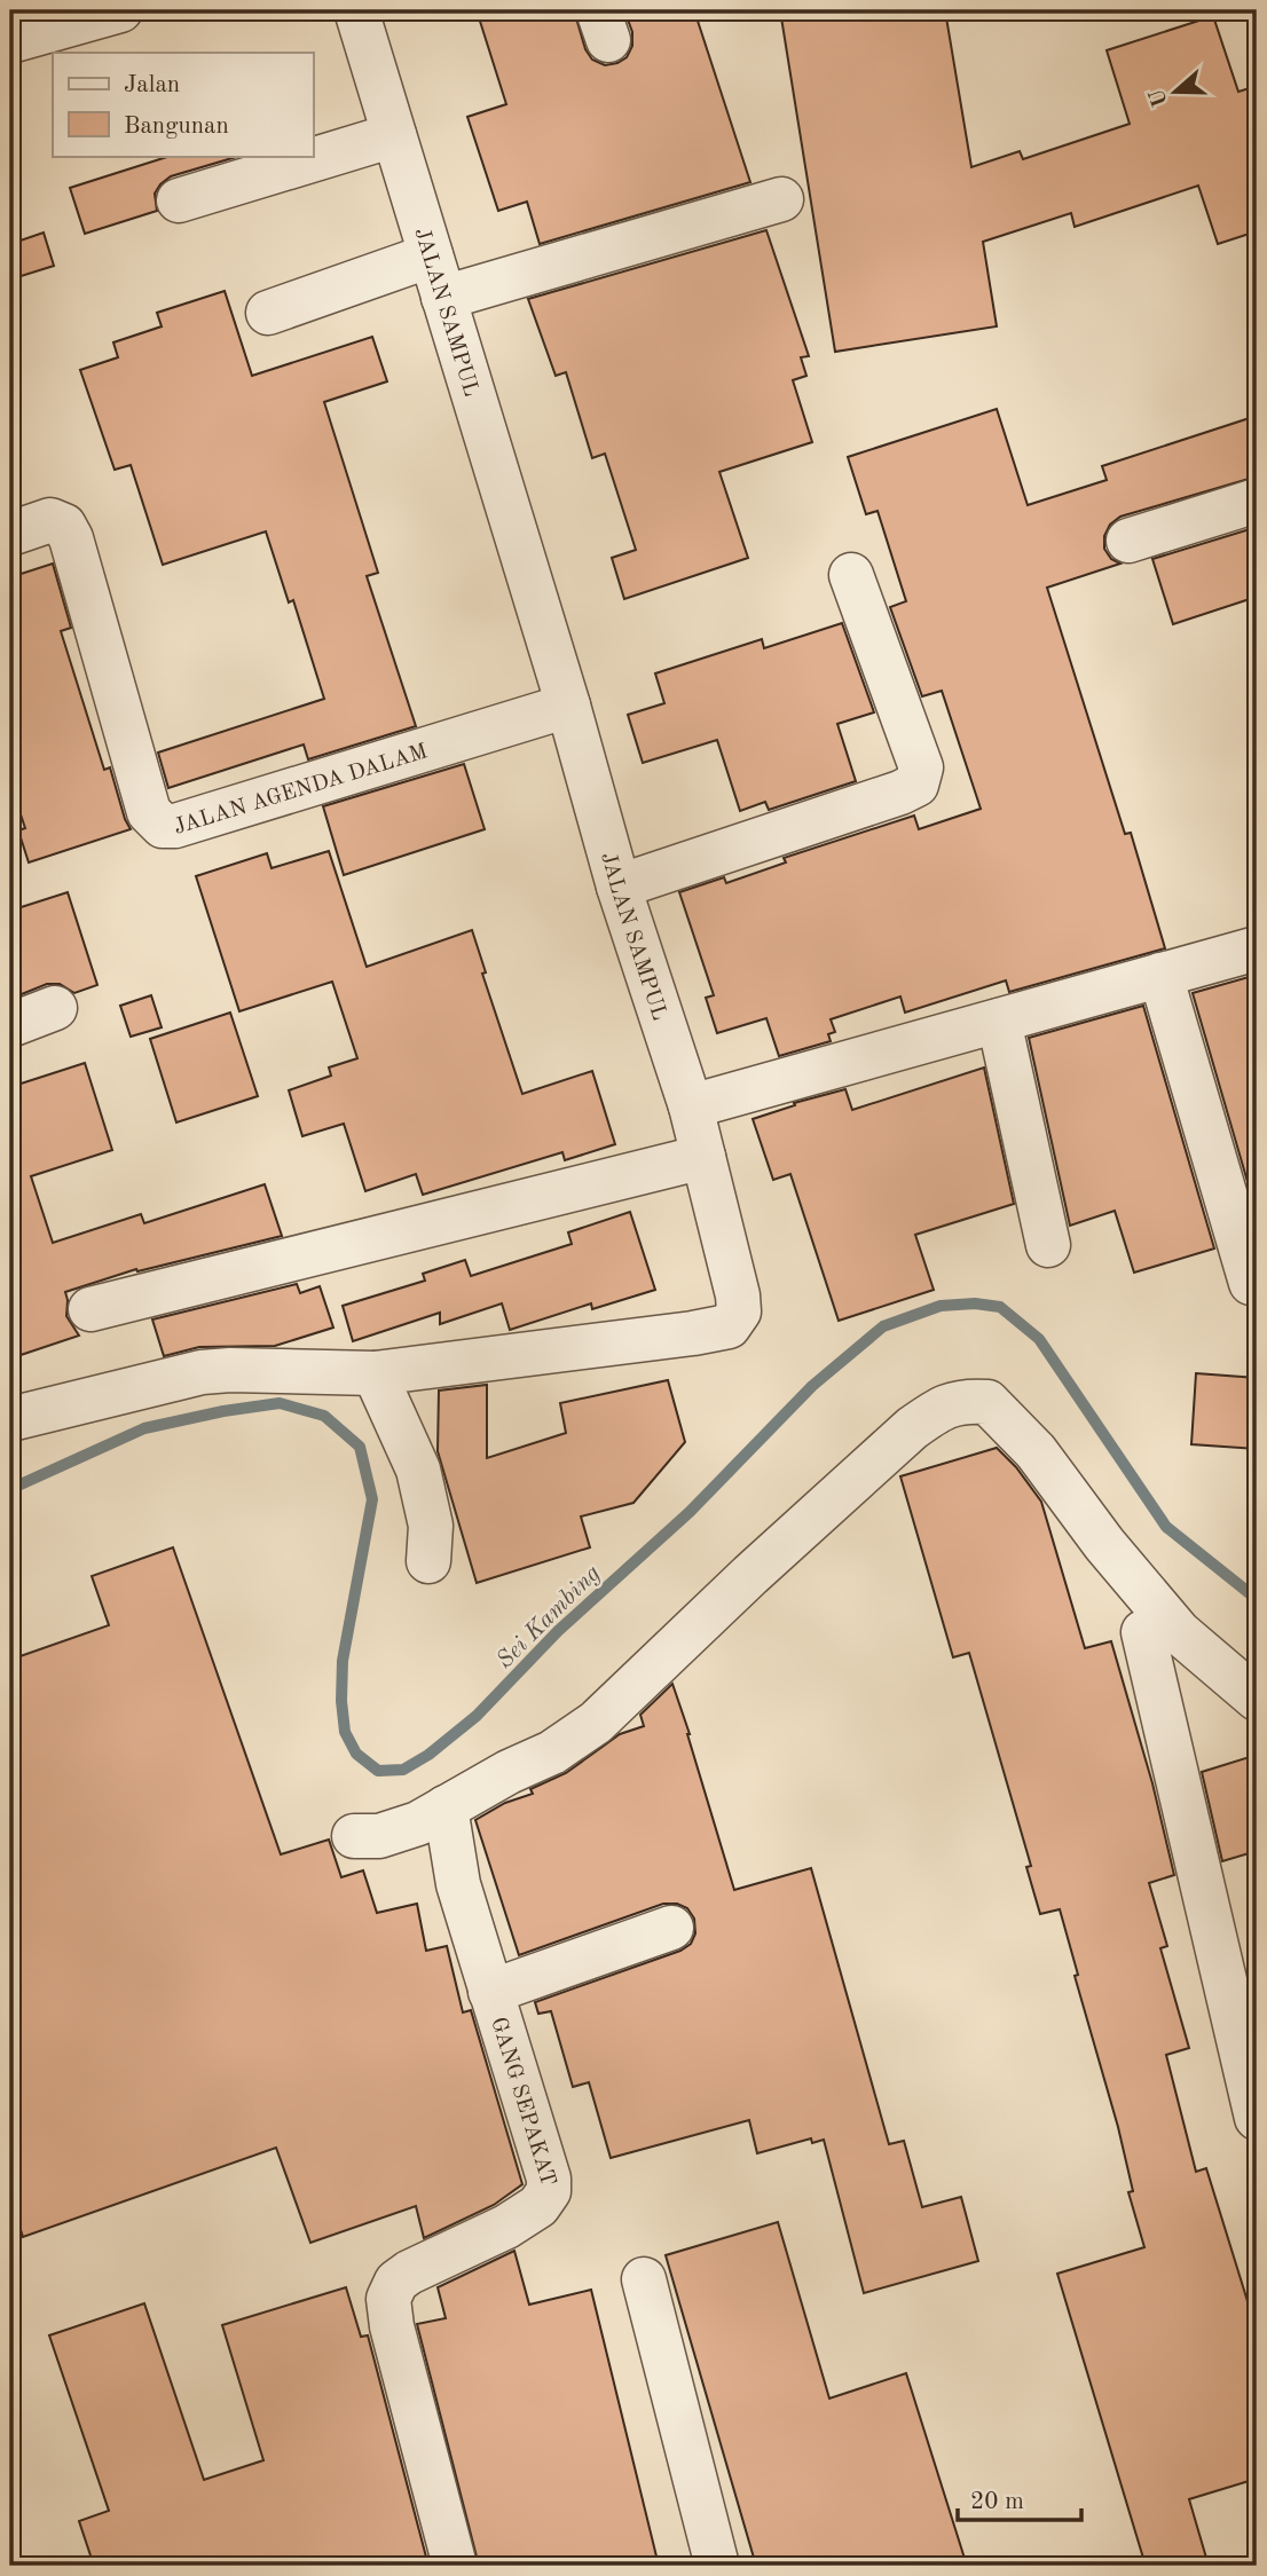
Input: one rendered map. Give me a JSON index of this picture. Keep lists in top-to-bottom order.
{
  "streets": {
    "street": ["JALAN SAMPUL", "JALAN AGENDA DALAM", "GANG SEPAKAT"]
  },
  "crossings": [
    ["JALAN SAMPUL", "JALAN AGENDA DALAM"]
  ],
  "water": ["Sei Kambing"],
  "legend": ["Jalan", "Bangunan"],
  "scale_bar": "20 m",
  "north": "left"
}
